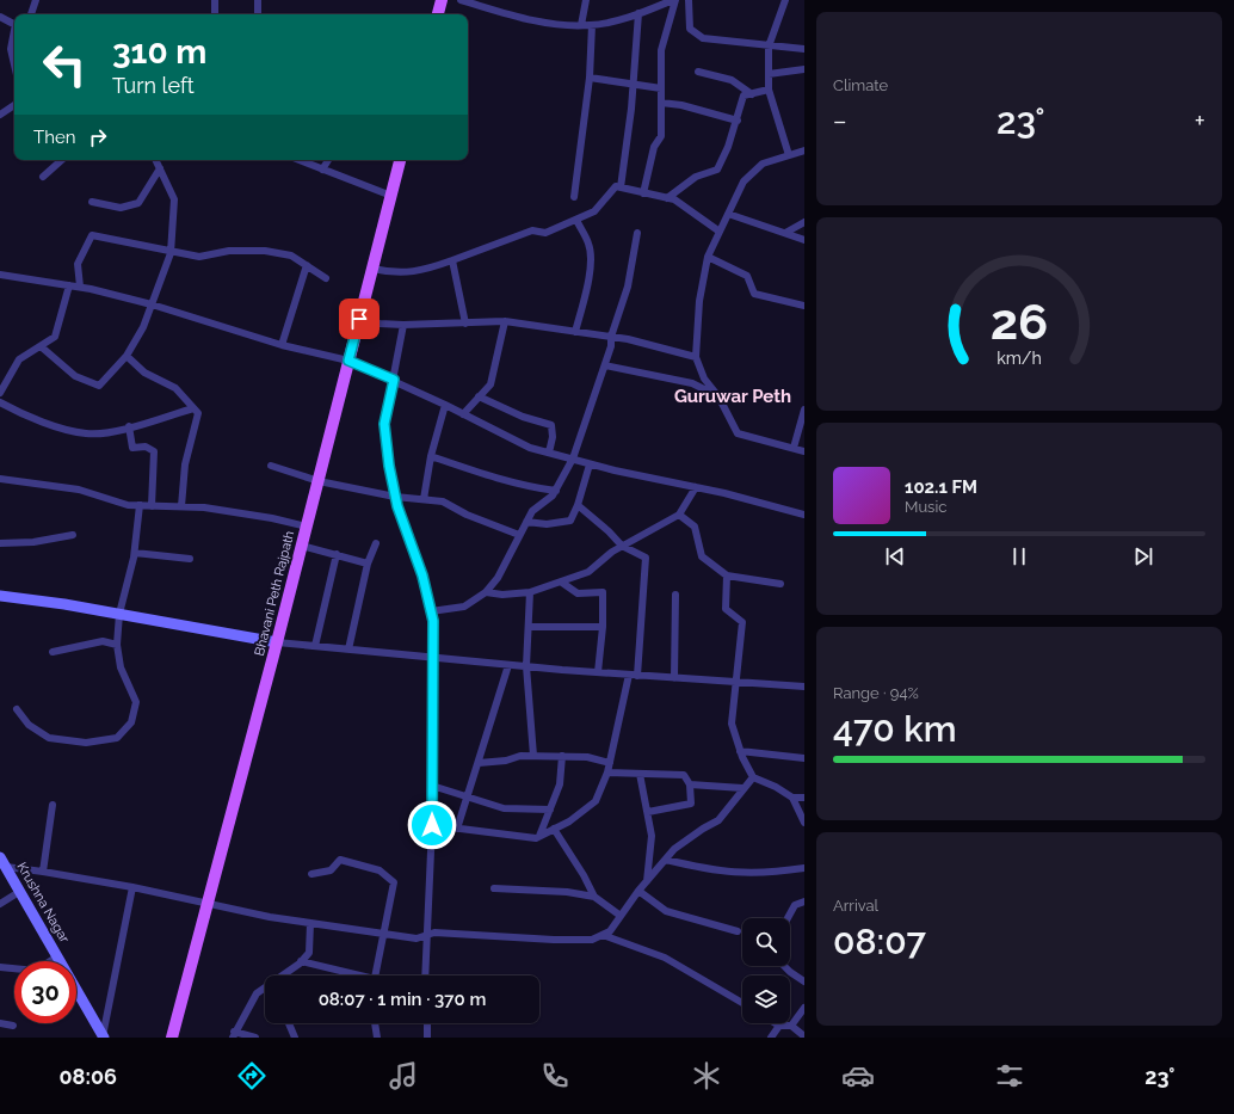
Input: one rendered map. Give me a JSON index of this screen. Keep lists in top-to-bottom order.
{
  "streets": {
    "main road": ["Bhavani Peth Rajpath", "Krushna Nagar"]
  },
  "districts": ["Guruwar Peth"],
  "page": {
    "tile": [
      "Climate",
      ["Range · 94%", "470 km"],
      ["Arrival", "08:07"]
    ],
    "turn": ["310 m", "Turn left"],
    "heat": ["−", "23°", "+"],
    "then": "Then",
    "song": ["102.1 FM", "Music"],
    "limit": "30",
    "trip": "08:07 · 1 min · 370 m",
    "tabs": ["08:06", "23°"],
    "gauge": ["26", "km/h"]
  }
}
